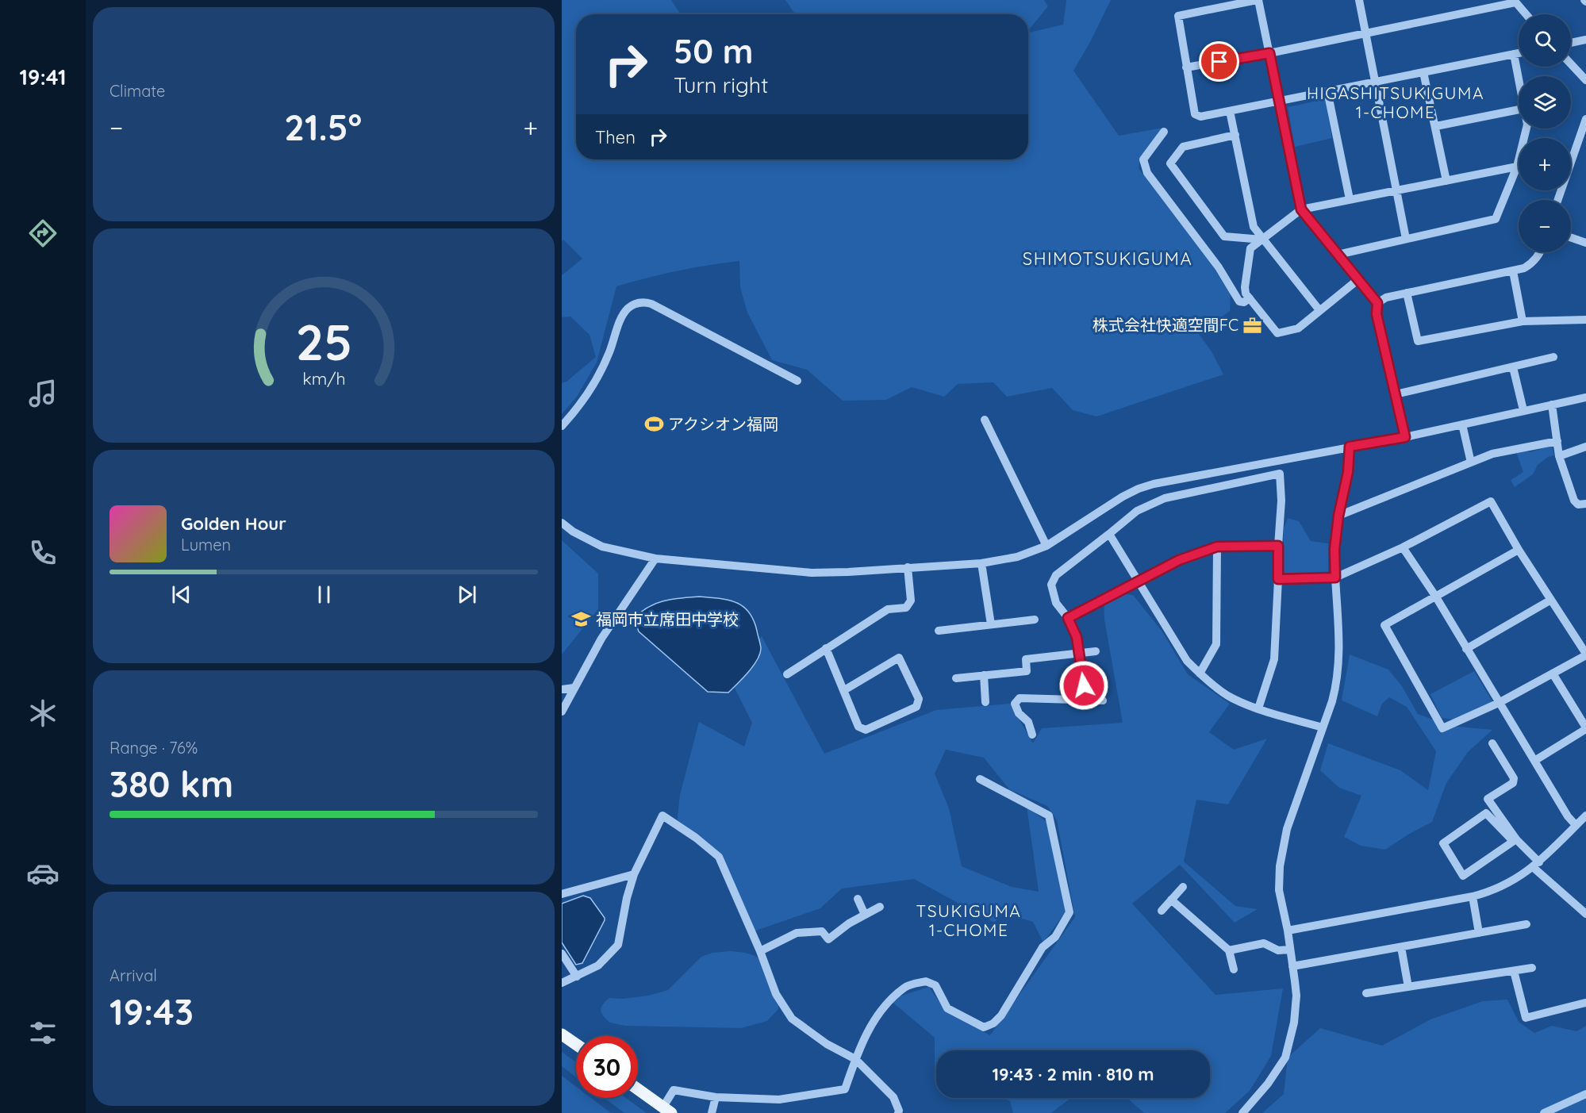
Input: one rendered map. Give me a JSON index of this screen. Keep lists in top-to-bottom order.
{
  "districts": ["HIGASHITSUKIGUMA 1-CHOME", "SHIMOTSUKIGUMA", "TSUKIGUMA 1-CHOME"],
  "places": {
    "office": ["株式会社快適空間FC"],
    "sports": ["アクシオン福岡"],
    "school or university": ["福岡市立席田中学校"]
  },
  "page": {
    "tabs": "19:41",
    "tile": [
      "Climate",
      ["Range · 76%", "380 km"],
      ["Arrival", "19:43"]
    ],
    "map_buttons": ["+", "−"],
    "turn": ["50 m", "Turn right"],
    "heat": ["−", "21.5°", "+"],
    "then": "Then",
    "song": ["Golden Hour", "Lumen"],
    "limit": "30",
    "trip": "19:43 · 2 min · 810 m",
    "gauge": ["25", "km/h"]
  }
}
